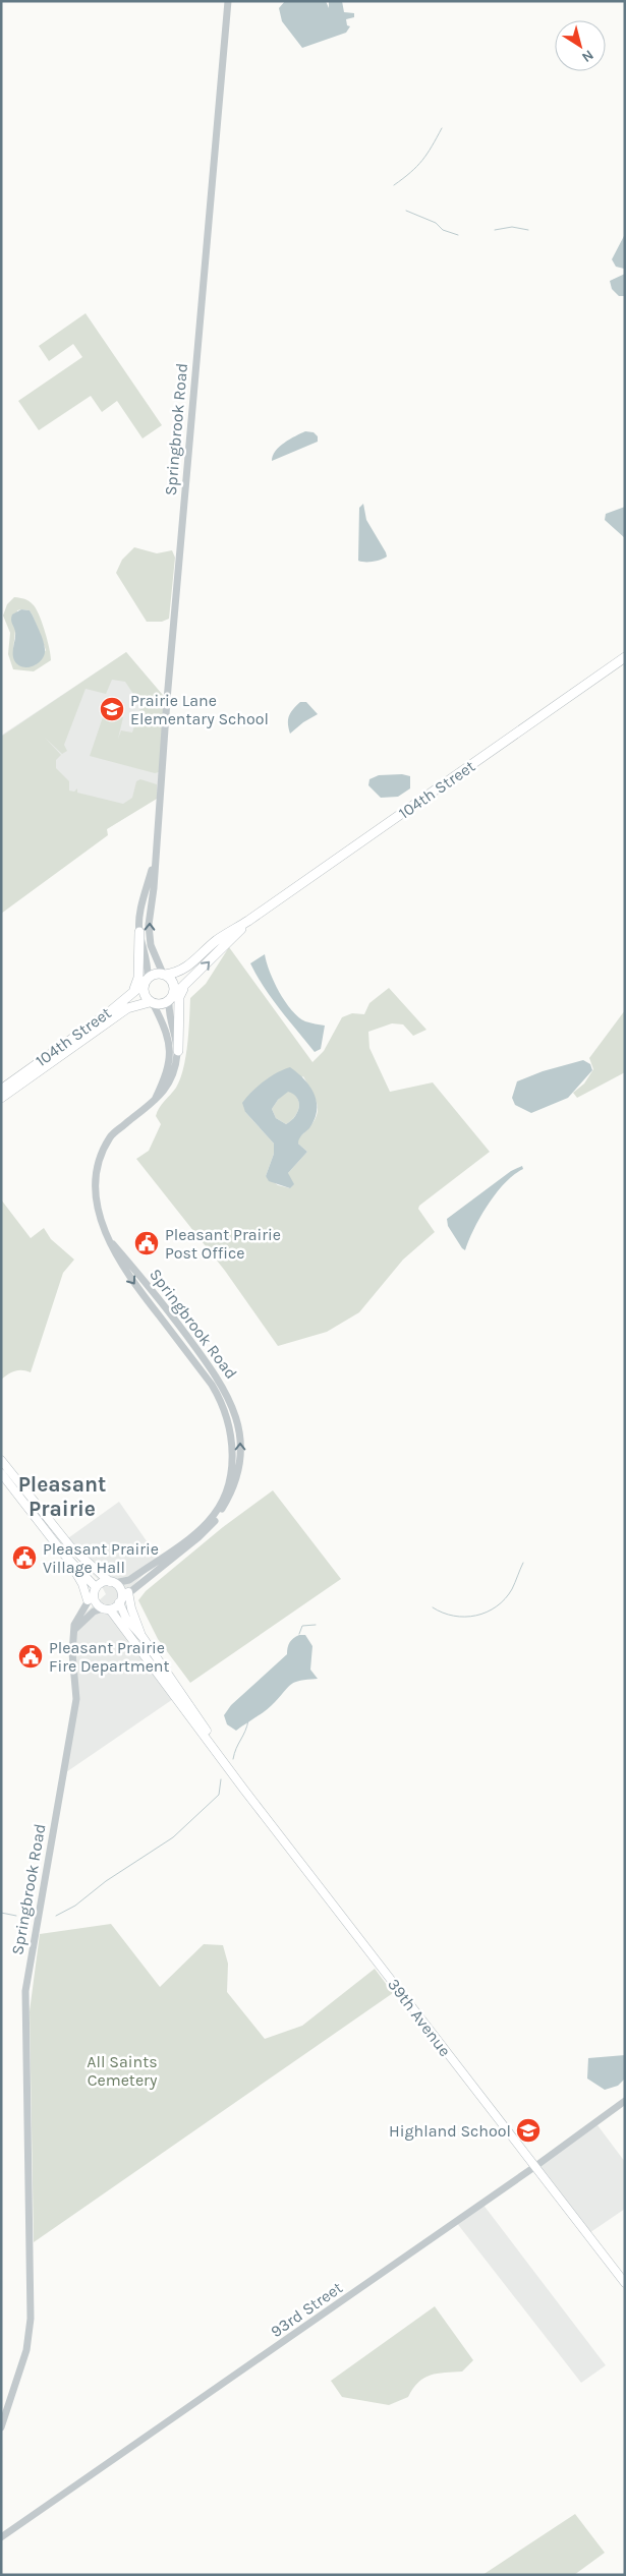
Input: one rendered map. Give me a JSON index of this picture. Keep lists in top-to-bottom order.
{
  "streets": {
    "main road": ["104th Street", "39th Avenue"],
    "street": ["Springbrook Road", "93rd Street"]
  },
  "crossings": [
    ["Springbrook Road", "104th Street"],
    ["Springbrook Road", "39th Avenue"],
    ["39th Avenue", "93rd Street"]
  ],
  "districts": ["Pleasant Prairie"],
  "parks": ["All Saints Cemetery"],
  "places": {
    "school or university": ["Prairie Lane Elementary School", "Highland School"],
    "public building": ["Pleasant Prairie Post Office", "Pleasant Prairie Village Hall", "Pleasant Prairie Fire Department"]
  },
  "north": "bottom right"
}
